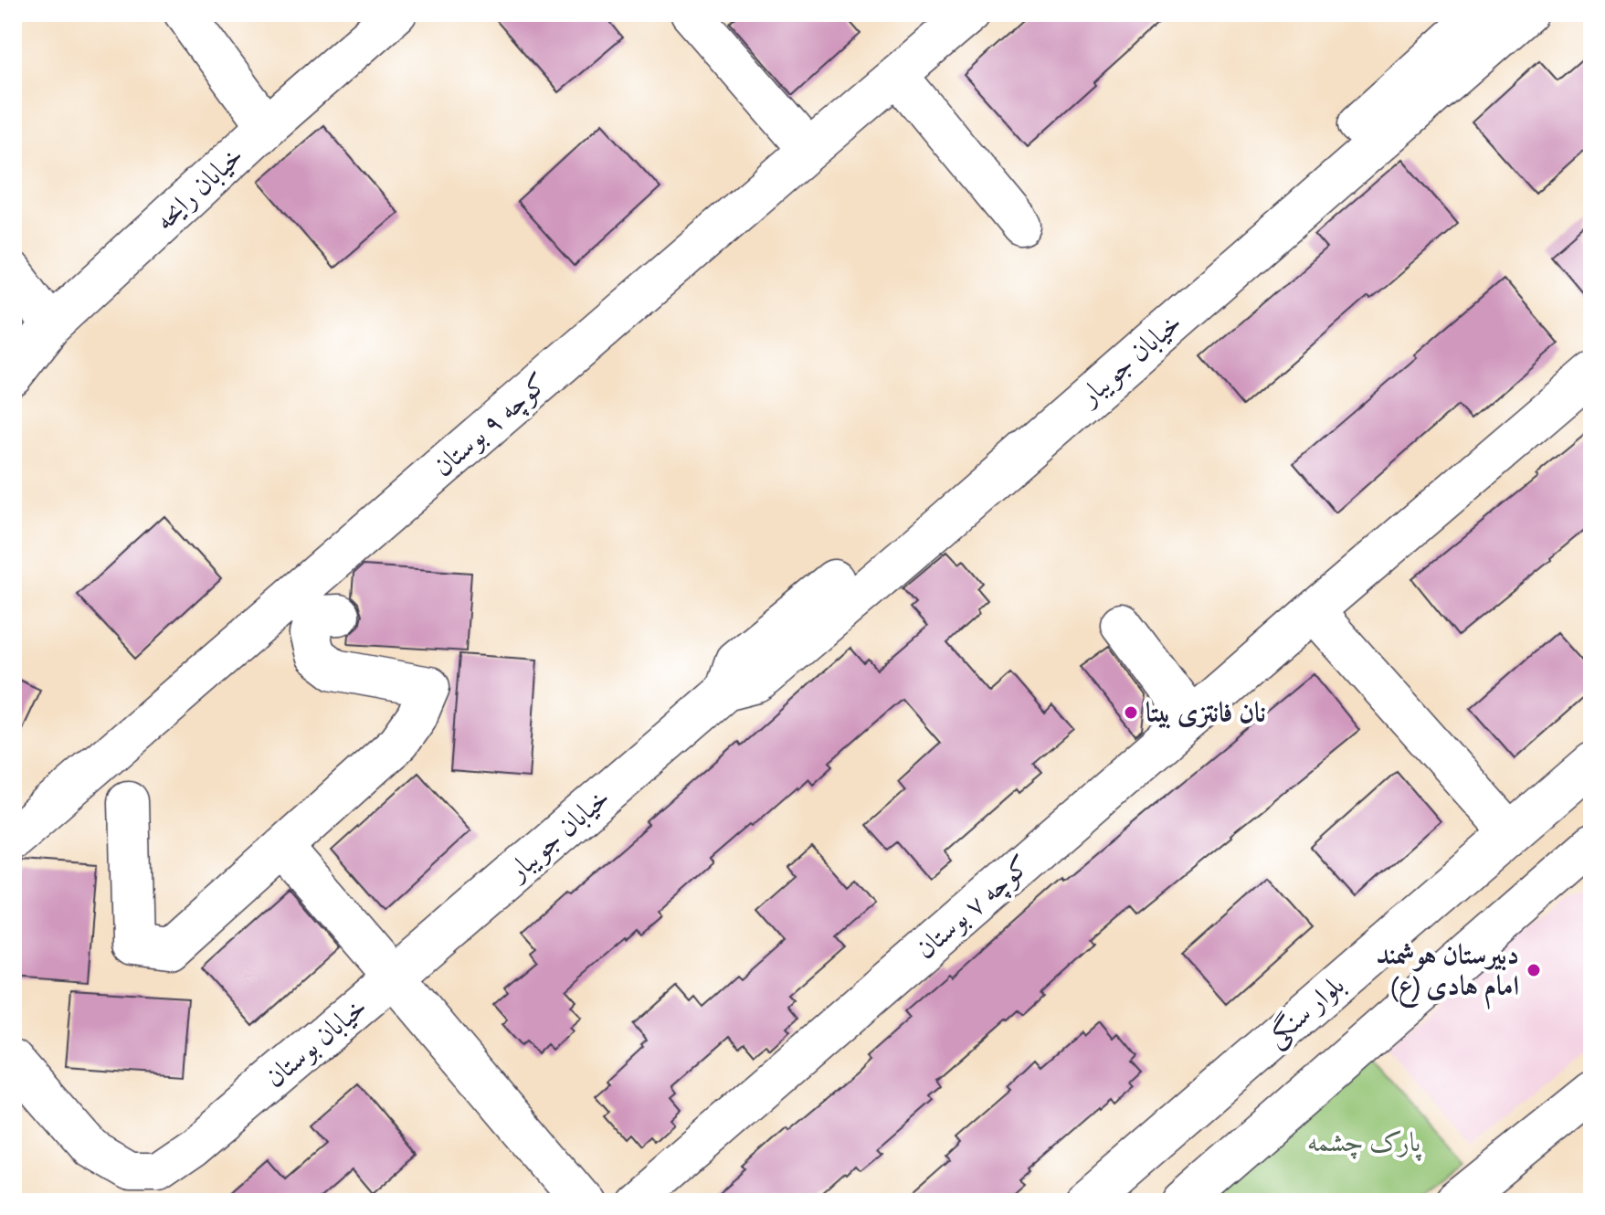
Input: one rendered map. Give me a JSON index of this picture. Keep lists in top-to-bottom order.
{
  "streets": {
    "street": [
      "خیابان رایحه",
      "خیابان جویبار",
      "کوچه ۹ بوستان",
      "کوچه ۷ بوستان",
      "بلوار سنگی",
      "خیابان بوستان"
    ]
  },
  "crossings": [
    ["خیابان جویبار", "خیابان بوستان"]
  ],
  "parks": ["پارک چشمه"],
  "places": ["نان فانتزی بیتا", "دبیرستان هوشمند امام هادی (ع)"]
}
